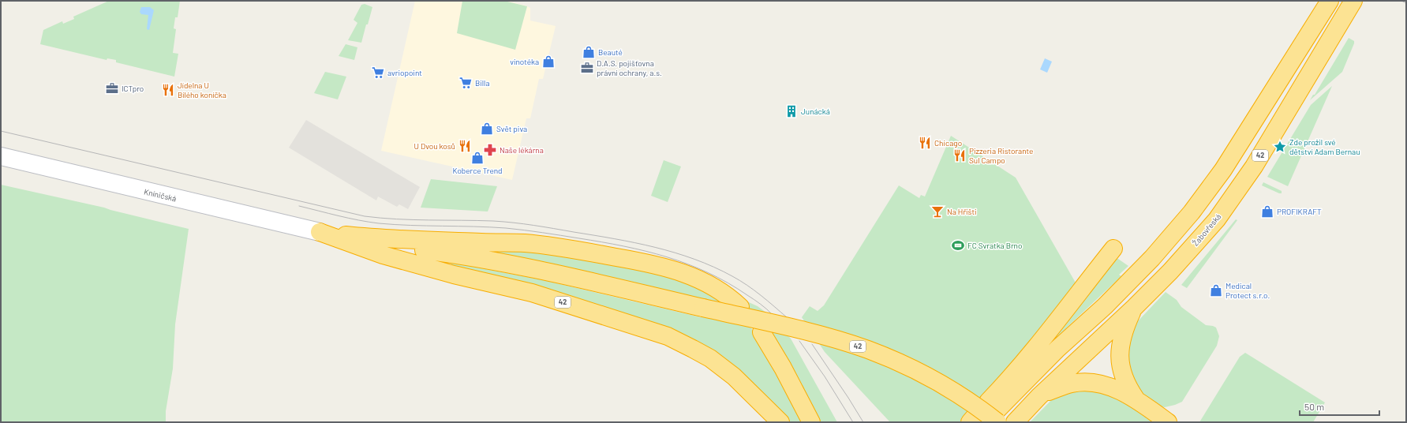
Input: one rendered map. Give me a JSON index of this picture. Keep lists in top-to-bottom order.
{
  "streets": {
    "highway": ["42", "Žabovřeská"],
    "main road": ["Kníničská"]
  },
  "crossings": [
    ["42", "Kníničská"]
  ],
  "places": {
    "shop": [
      "Beauté",
      "vinotéka",
      "Svět piva",
      "Koberce Trend",
      "PROFIKRAFT",
      "Medical Protect s.r.o."
    ],
    "office": ["D.A.S. pojišťovna právní ochrany, a.s.", "ICTpro"],
    "supermarket": ["avriopoint", "Billa"],
    "restaurant": [
      "Jídelna U Bílého koníčka",
      "Chicago",
      "U Dvou kosů",
      "Pizzeria Ristorante Sul Campo"
    ],
    "building": ["Junácká"],
    "place": ["Zde prožil své dětství Adam Bernau"],
    "pharmacy": ["Naše lékárna"],
    "bar": ["Na Hřišti"],
    "sports": ["FC Svratka Brno"]
  },
  "scale_bar": "50 m"
}
